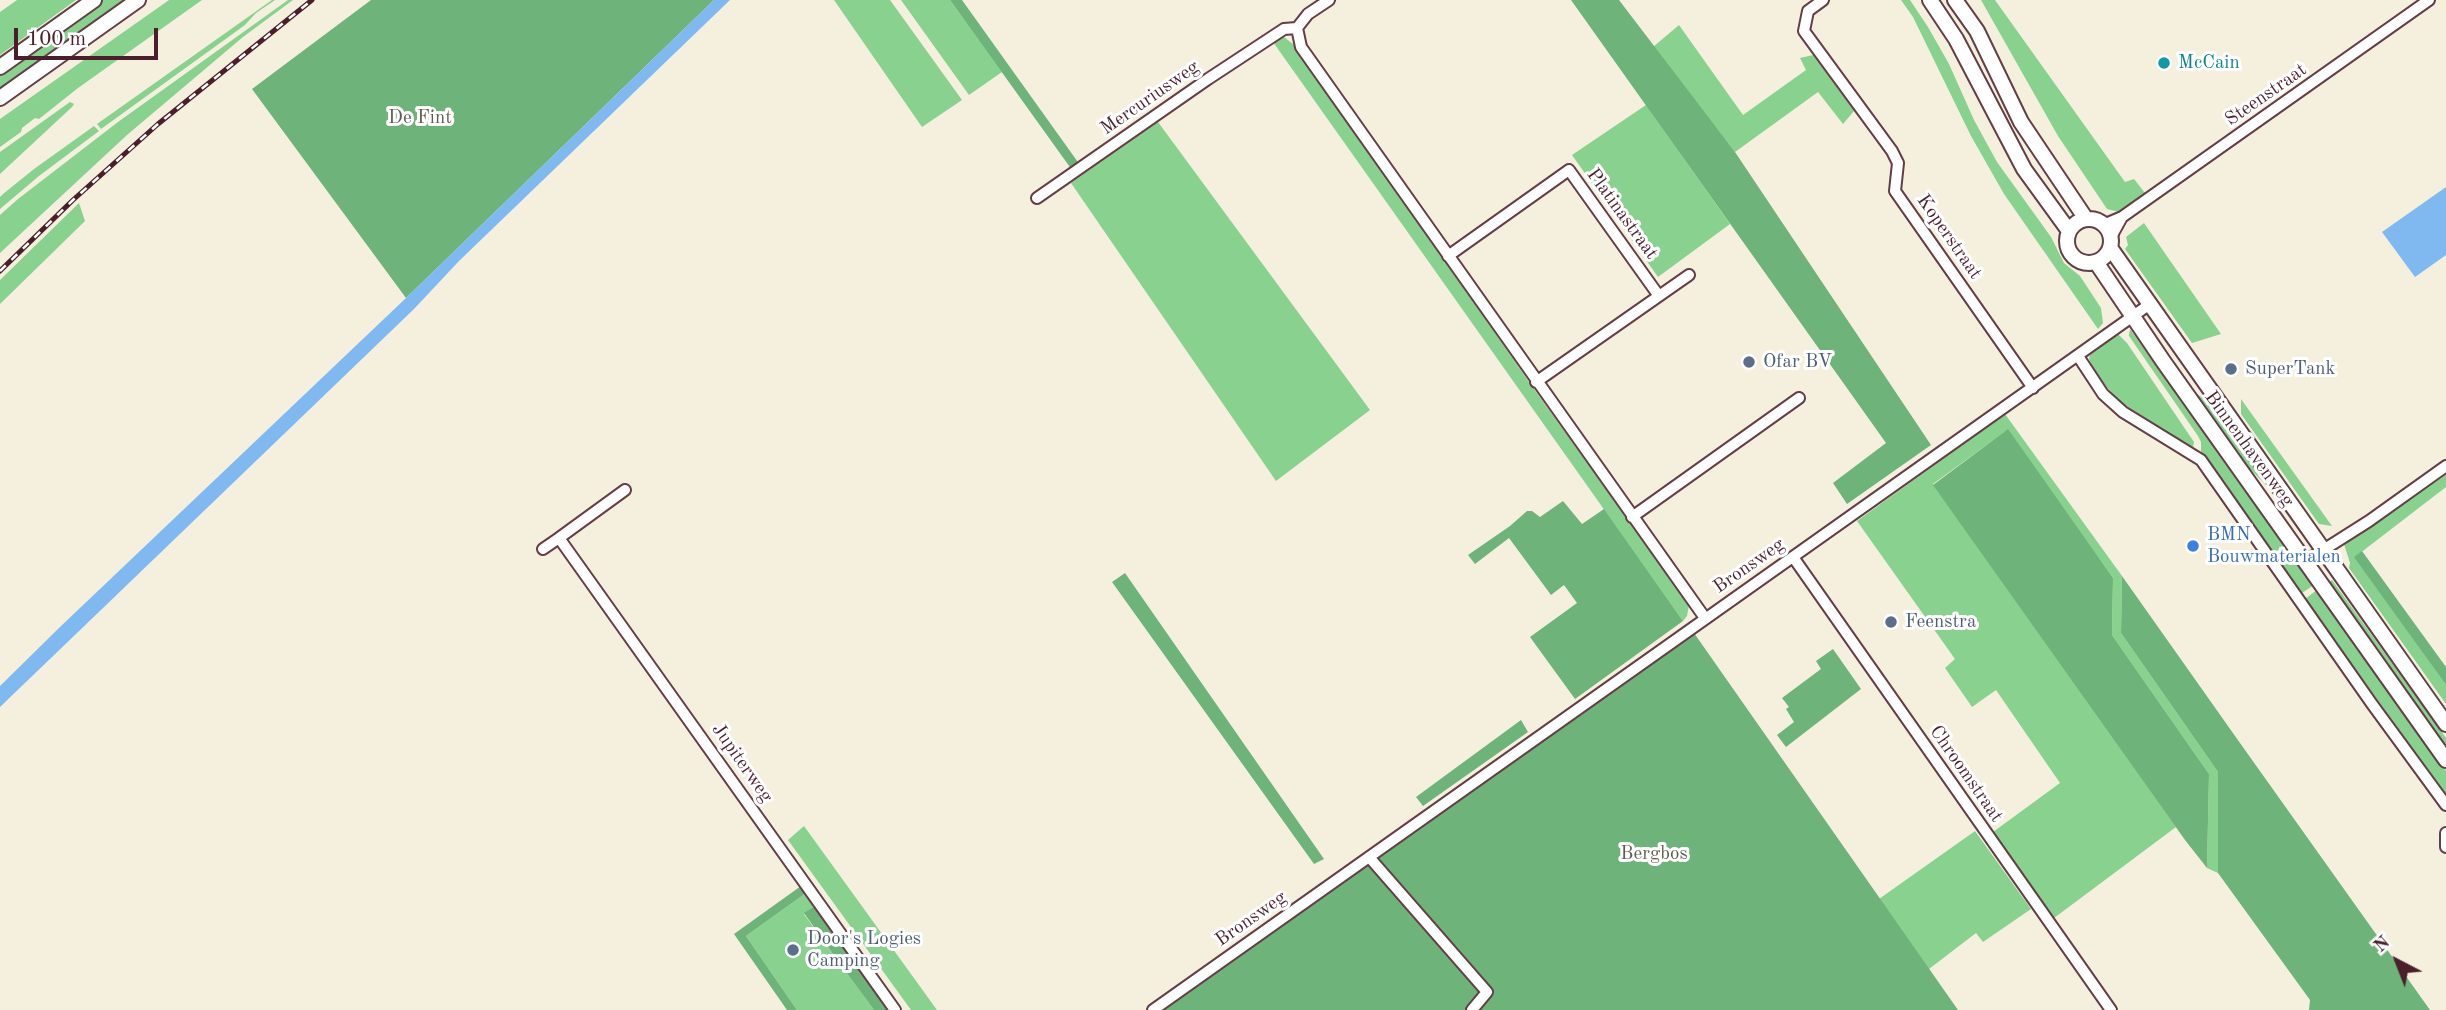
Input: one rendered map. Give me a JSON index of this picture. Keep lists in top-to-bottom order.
{
  "streets": {
    "main road": ["Binnenhavenweg"],
    "street": [
      "Steenstraat",
      "Mercuriusweg",
      "Platinastraat",
      "Koperstraat",
      "Bronsweg",
      "Jupiterweg",
      "Chroomstraat"
    ]
  },
  "crossings": [
    ["Steenstraat", "Binnenhavenweg"],
    ["Koperstraat", "Bronsweg"],
    ["Binnenhavenweg", "Bronsweg"],
    ["Bronsweg", "Chroomstraat"]
  ],
  "parks": ["De Fint", "Bergbos"],
  "places": [
    "McCain",
    "Ofar BV",
    "SuperTank",
    "BMN Bouwmaterialen",
    "Feenstra",
    "Door's Logies Camping"
  ],
  "scale_bar": "100 m",
  "north": "top left"
}
